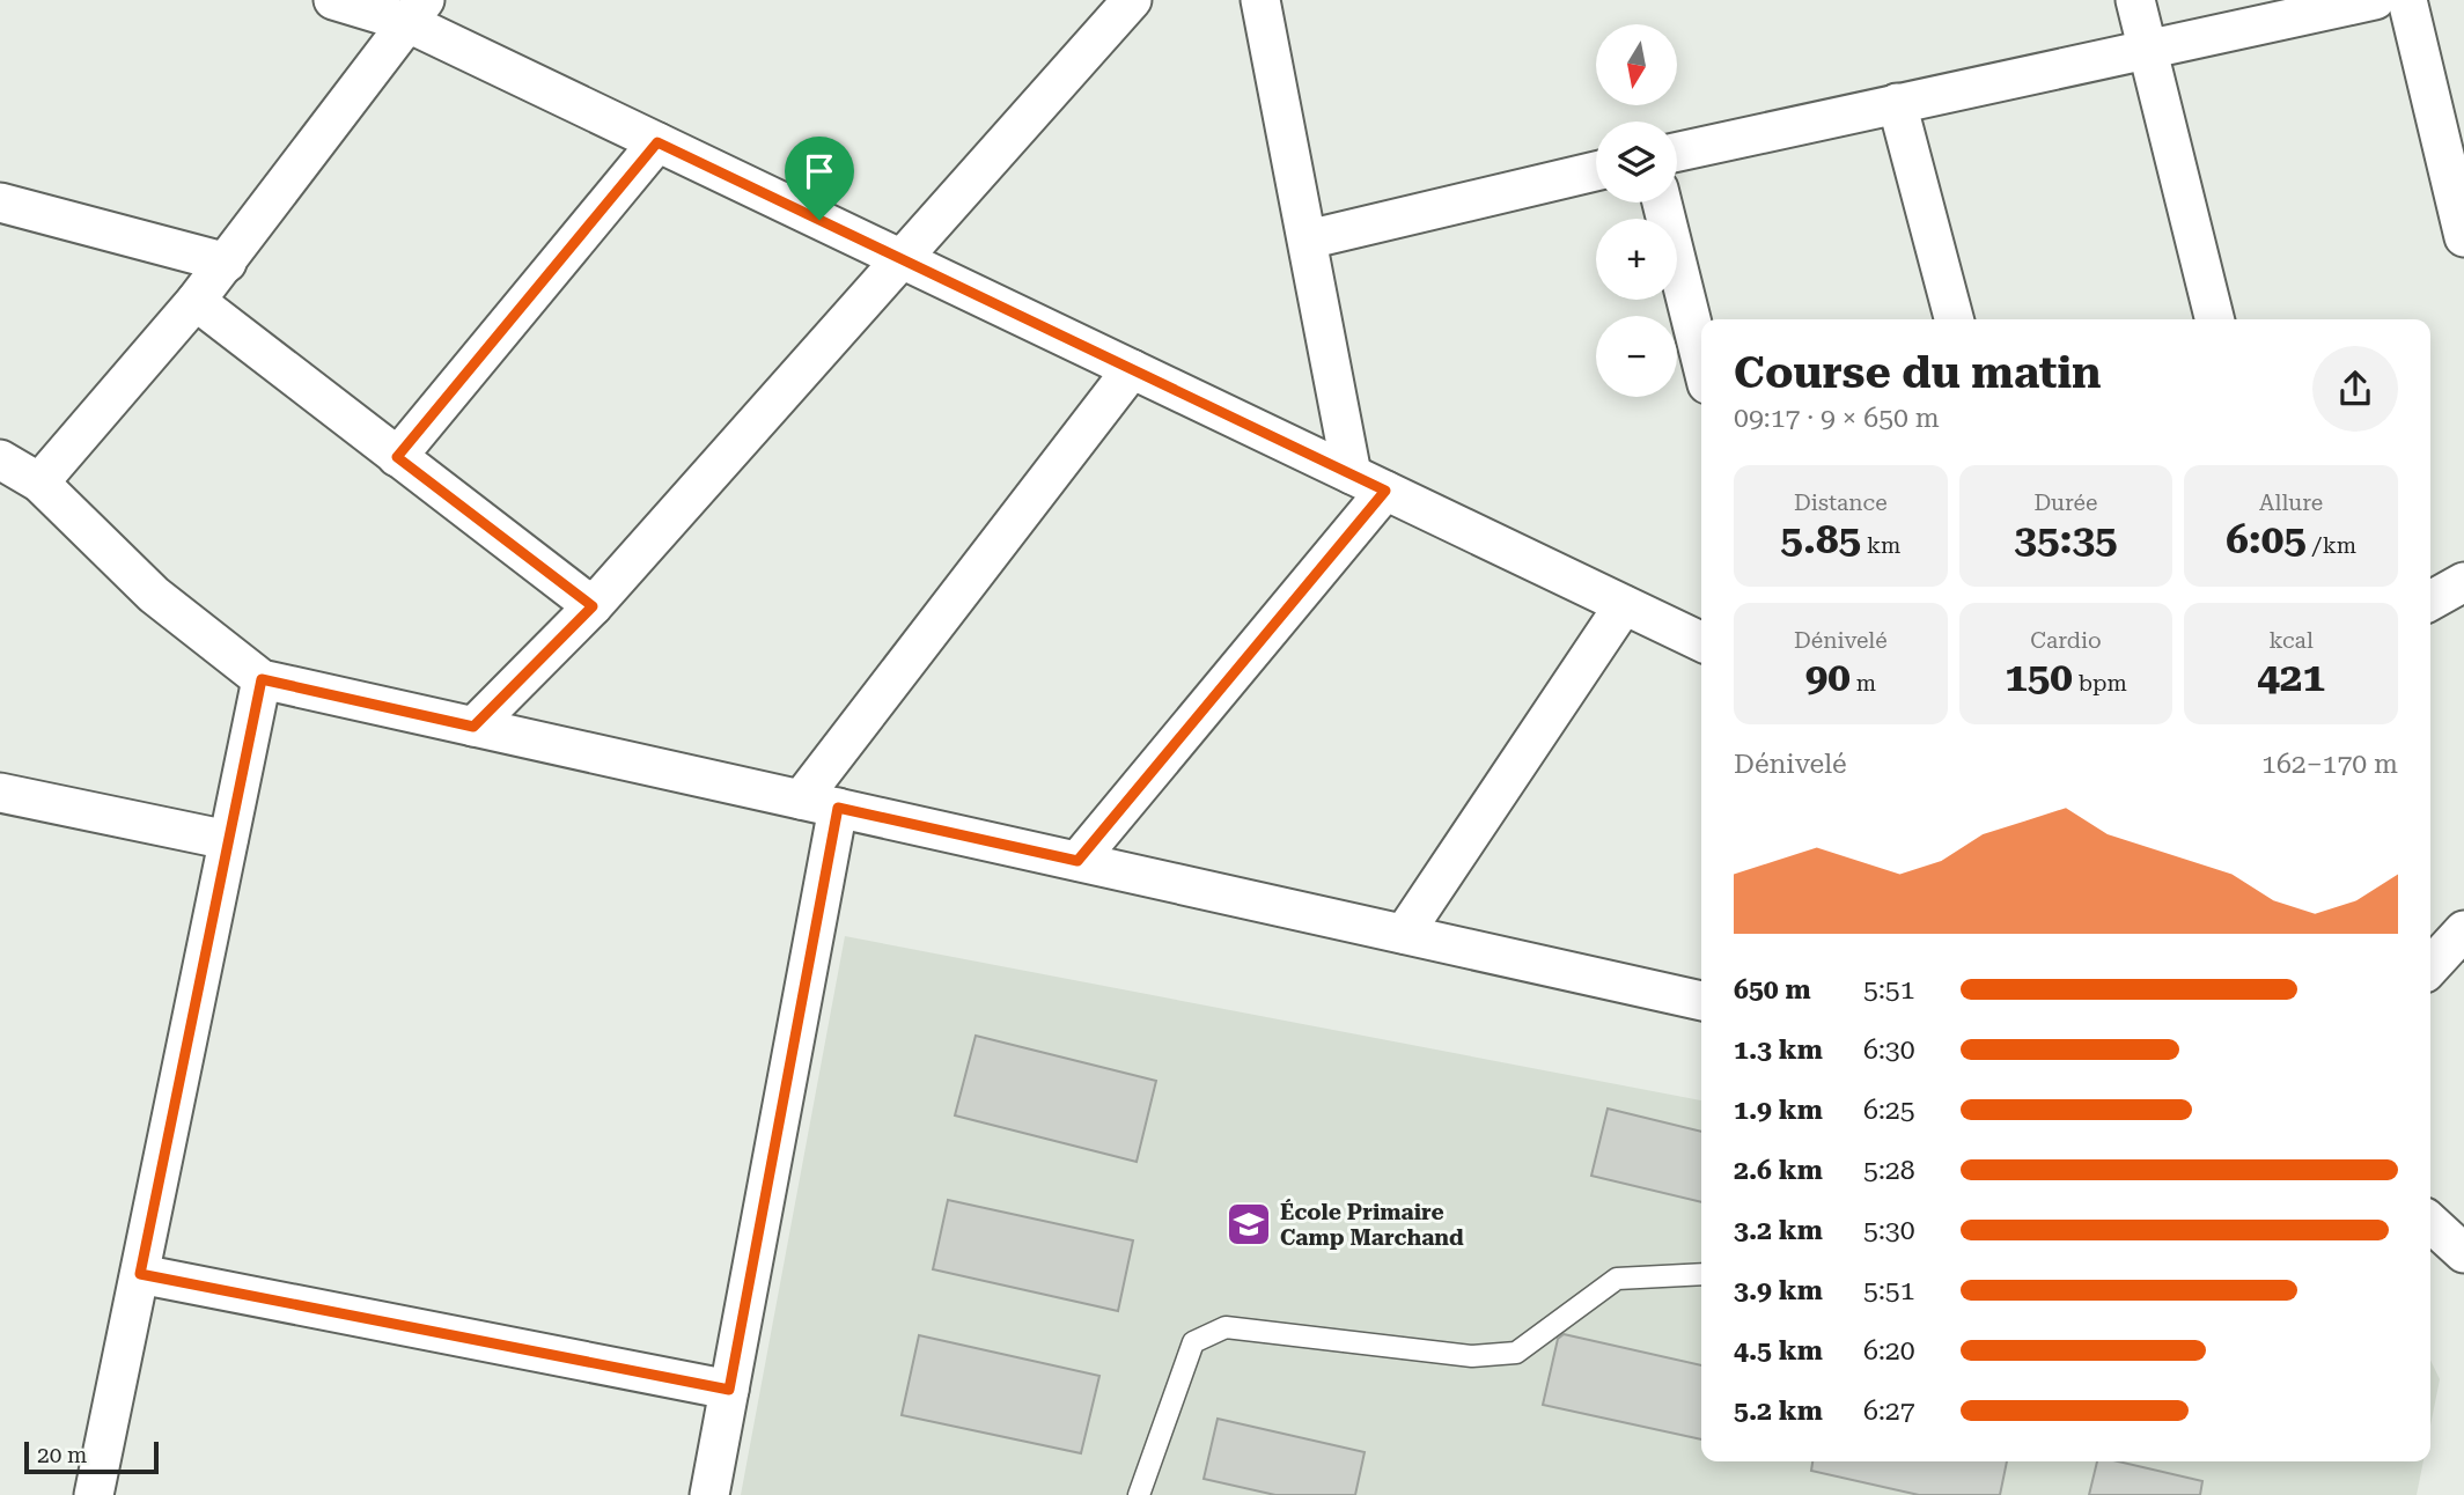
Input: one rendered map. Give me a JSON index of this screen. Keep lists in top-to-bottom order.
{
  "places": {
    "school or university": ["École Primaire Camp Marchand"]
  },
  "scale_bar": "20 m",
  "north": "bottom",
  "page": {
    "map_buttons": ["+", "−"],
    "heading": ["Course du matin", "09:17 · 9 × 650 m"],
    "stats": [
      ["Distance", "5.85 km"],
      ["Durée", "35:35"],
      ["Allure", "6:05 /km"],
      ["Dénivelé", "90 m"],
      ["Cardio", "150 bpm"],
      ["kcal", "421"]
    ],
    "chart": ["Dénivelé", "162–170 m"],
    "list": [
      {
        "name": "650 m",
        "note": "5:51"
      },
      {
        "name": "1.3 km",
        "note": "6:30"
      },
      {
        "name": "1.9 km",
        "note": "6:25"
      },
      {
        "name": "2.6 km",
        "note": "5:28"
      },
      {
        "name": "3.2 km",
        "note": "5:30"
      },
      {
        "name": "3.9 km",
        "note": "5:51"
      },
      {
        "name": "4.5 km",
        "note": "6:20"
      },
      {
        "name": "5.2 km",
        "note": "6:27"
      }
    ],
    "scale": "20 m"
  }
}
